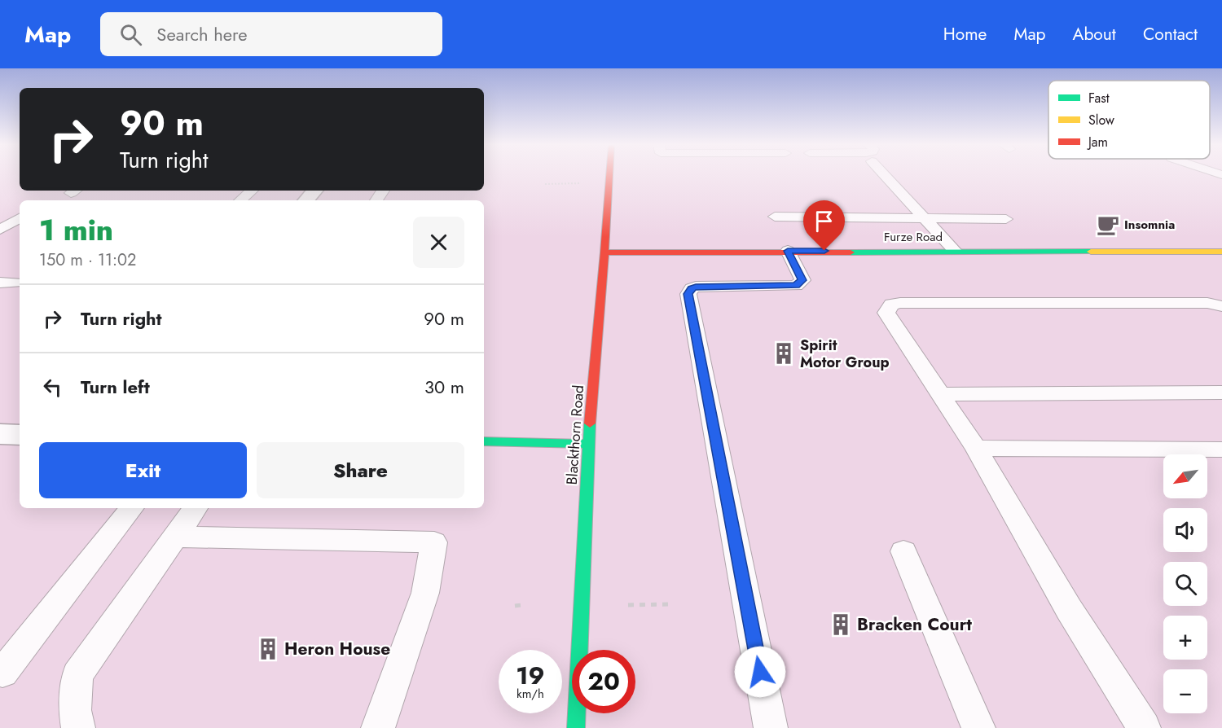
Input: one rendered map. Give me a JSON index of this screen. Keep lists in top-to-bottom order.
{
  "streets": {
    "street": ["Furze Road", "Blackthorn Road"]
  },
  "crossings": [
    ["Furze Road", "Blackthorn Road"]
  ],
  "places": {
    "cafe": ["Insomnia"],
    "building": ["Spirit Motor Group", "Bracken Court", "Heron House"]
  },
  "legend": ["Fast", "Slow", "Jam"],
  "north": "bottom left",
  "page": {
    "header": "Map",
    "search": "Search here",
    "nav": [
      "Home",
      "Map",
      "About",
      "Contact"
    ],
    "turn": ["90 m", "Turn right"],
    "heading": ["1 min", "150 m · 11:02"],
    "list": [
      {
        "name": "Turn right",
        "value": "90 m"
      },
      {
        "name": "Turn left",
        "value": "30 m"
      }
    ],
    "buttons": ["Exit", "Share"],
    "map_buttons": ["+", "−"],
    "speed": "19 km/h",
    "limit": "20"
  }
}
